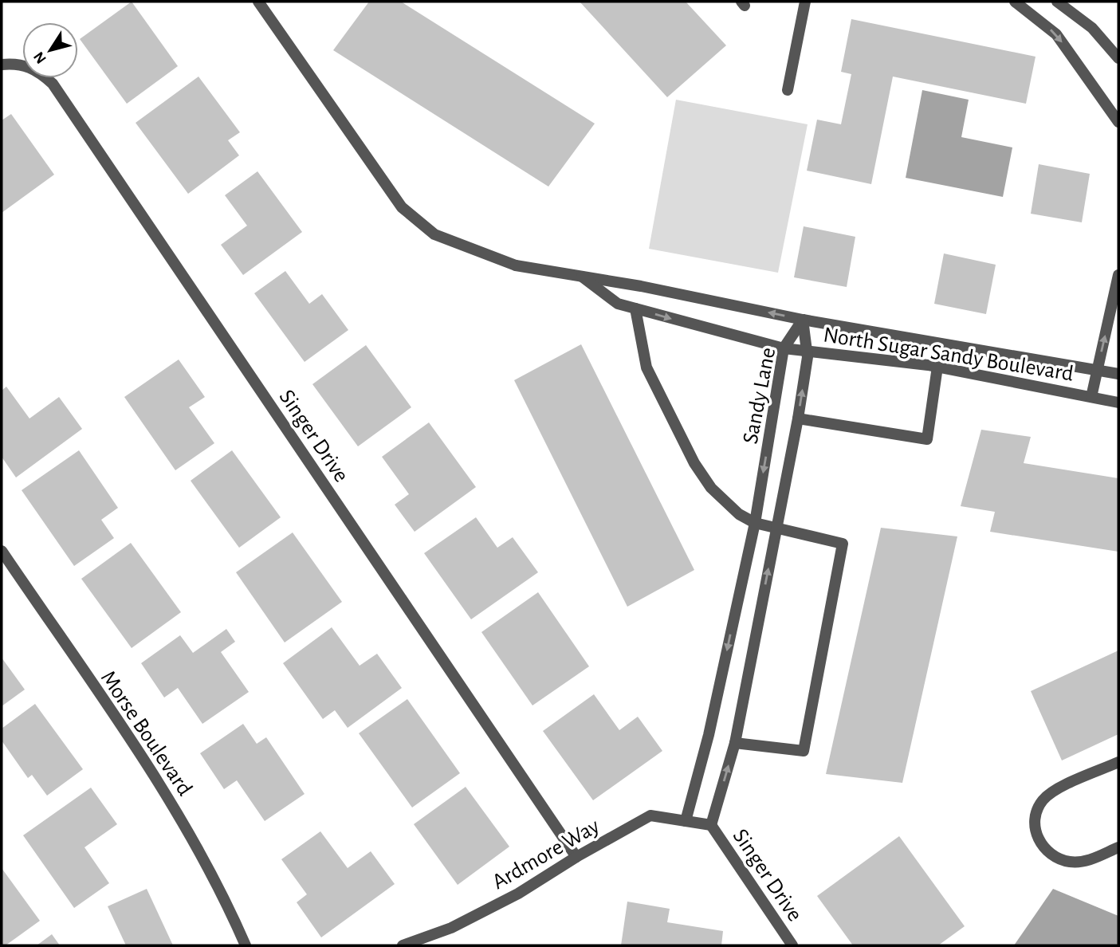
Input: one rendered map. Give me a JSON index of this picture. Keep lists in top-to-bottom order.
{
  "streets": {
    "street": [
      "North Sugar Sandy Boulevard",
      "Sandy Lane",
      "Singer Drive",
      "Morse Boulevard",
      "Ardmore Way"
    ]
  },
  "crossings": [
    ["North Sugar Sandy Boulevard", "Sandy Lane"],
    ["Sandy Lane", "Singer Drive"],
    ["Sandy Lane", "Ardmore Way"],
    ["Singer Drive", "Ardmore Way"]
  ],
  "north": "bottom left"
}
